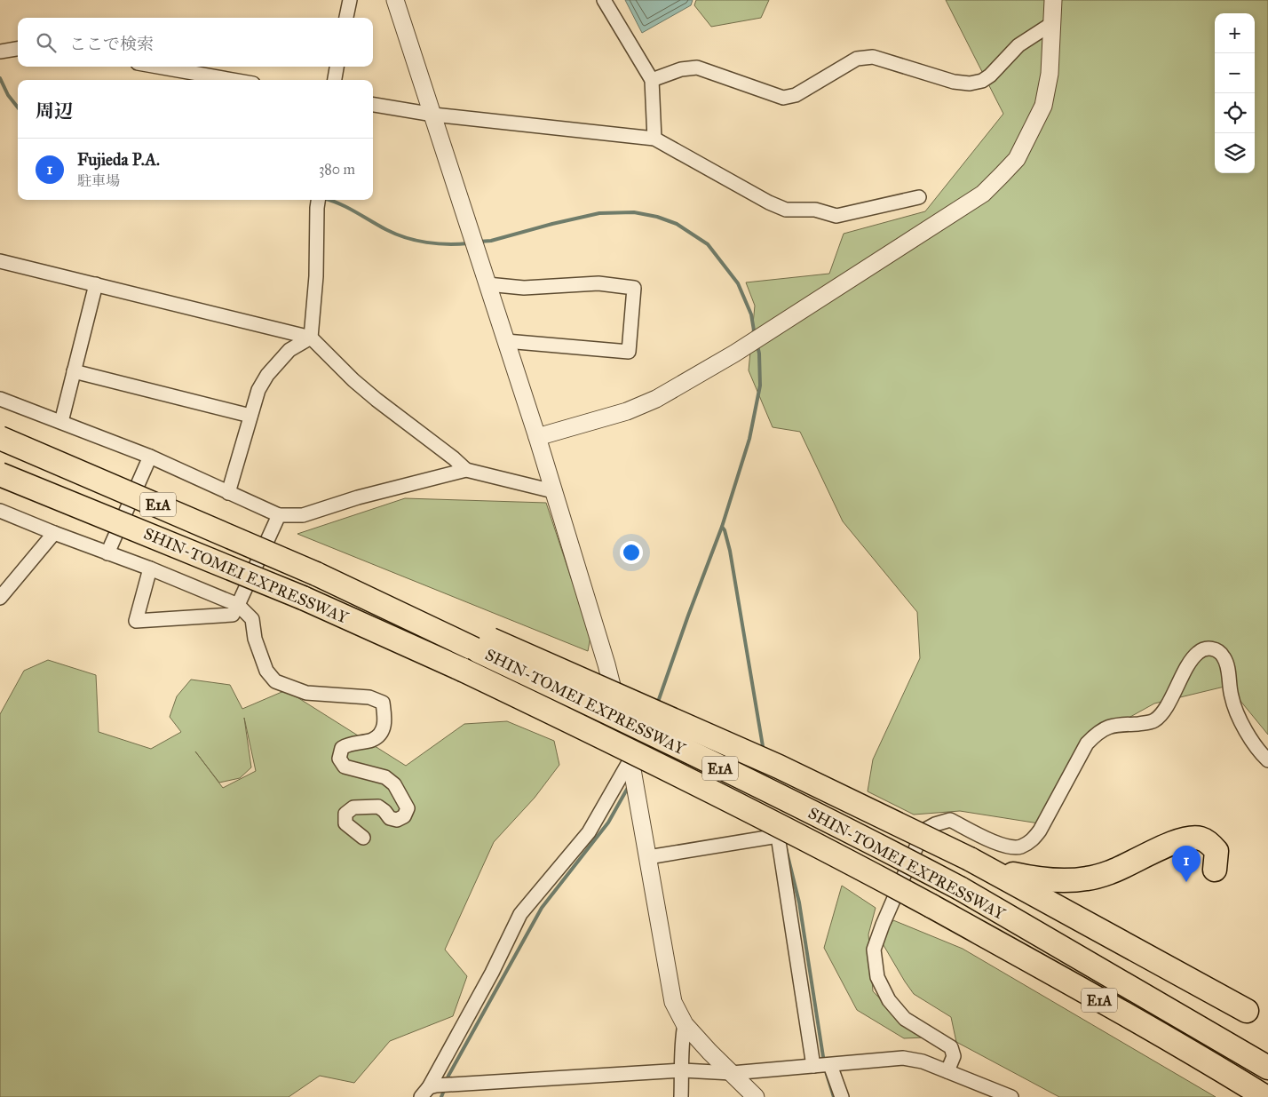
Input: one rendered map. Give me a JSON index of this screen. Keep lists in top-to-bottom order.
{
  "streets": {
    "highway": ["E1A", "SHIN-TOMEI EXPRESSWAY"]
  },
  "page": {
    "map_buttons": ["+", "−"],
    "search": "ここで検索",
    "heading": "周辺",
    "list": [
      {
        "mark": "1",
        "name": "Fujieda P.A.",
        "note": "駐車場",
        "value": "380 m"
      }
    ],
    "pins": "1"
  }
}
